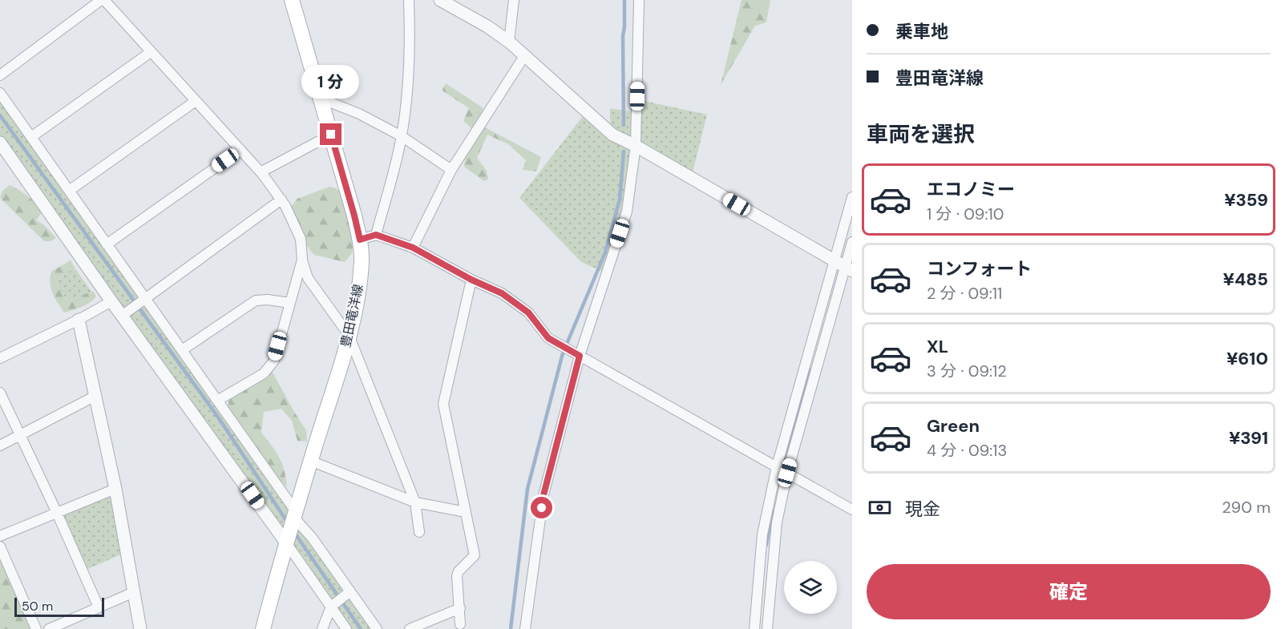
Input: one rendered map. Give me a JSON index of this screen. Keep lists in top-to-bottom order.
{
  "streets": {
    "main road": ["豊田竜洋線"]
  },
  "scale_bar": "50 m",
  "page": {
    "banner": ["乗車地", "豊田竜洋線"],
    "bubble": "1 分",
    "heading": "車両を選択",
    "list": [
      {
        "name": "エコノミー",
        "note": "1 分 · 09:10",
        "value": "¥359"
      },
      {
        "name": "コンフォート",
        "note": "2 分 · 09:11",
        "value": "¥485"
      },
      {
        "name": "XL",
        "note": "3 分 · 09:12",
        "value": "¥610"
      },
      {
        "name": "Green",
        "note": "4 分 · 09:13",
        "value": "¥391"
      }
    ],
    "pay": ["現金", "290 m"],
    "buttons": "確定",
    "scale": "50 m"
  }
}
